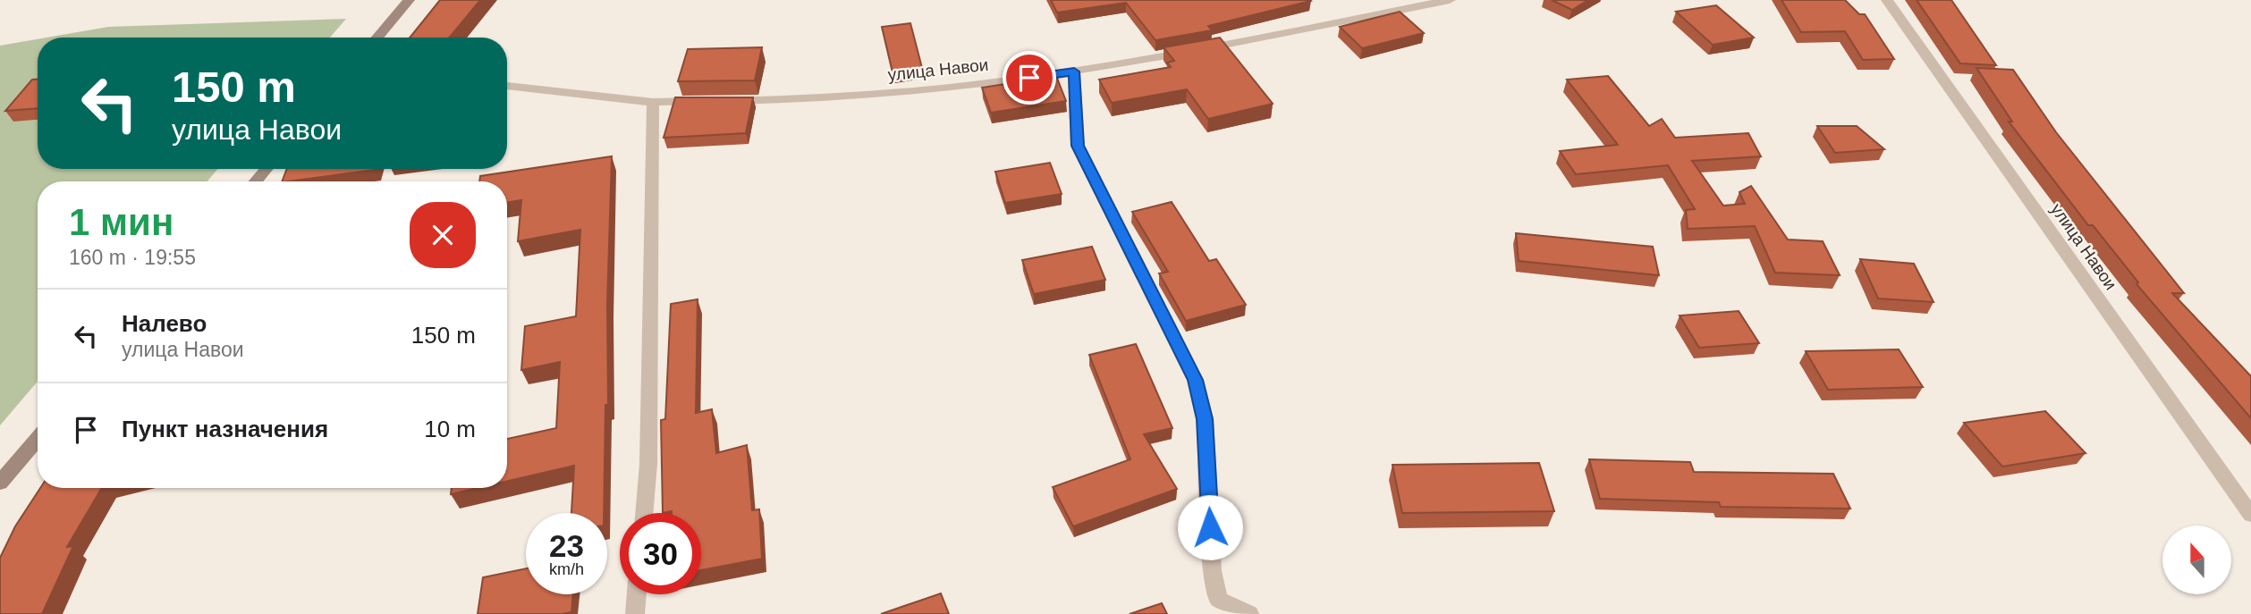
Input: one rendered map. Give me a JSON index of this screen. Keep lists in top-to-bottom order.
{
  "streets": {
    "street": ["улица Навои"]
  },
  "north": "top",
  "page": {
    "turn": ["150 m", "улица Навои"],
    "heading": ["1 мин", "160 m · 19:55"],
    "list": [
      {
        "name": "Налево",
        "note": "улица Навои",
        "value": "150 m"
      },
      {
        "name": "Пункт назначения",
        "value": "10 m"
      }
    ],
    "speed": "23 km/h",
    "limit": "30"
  }
}
